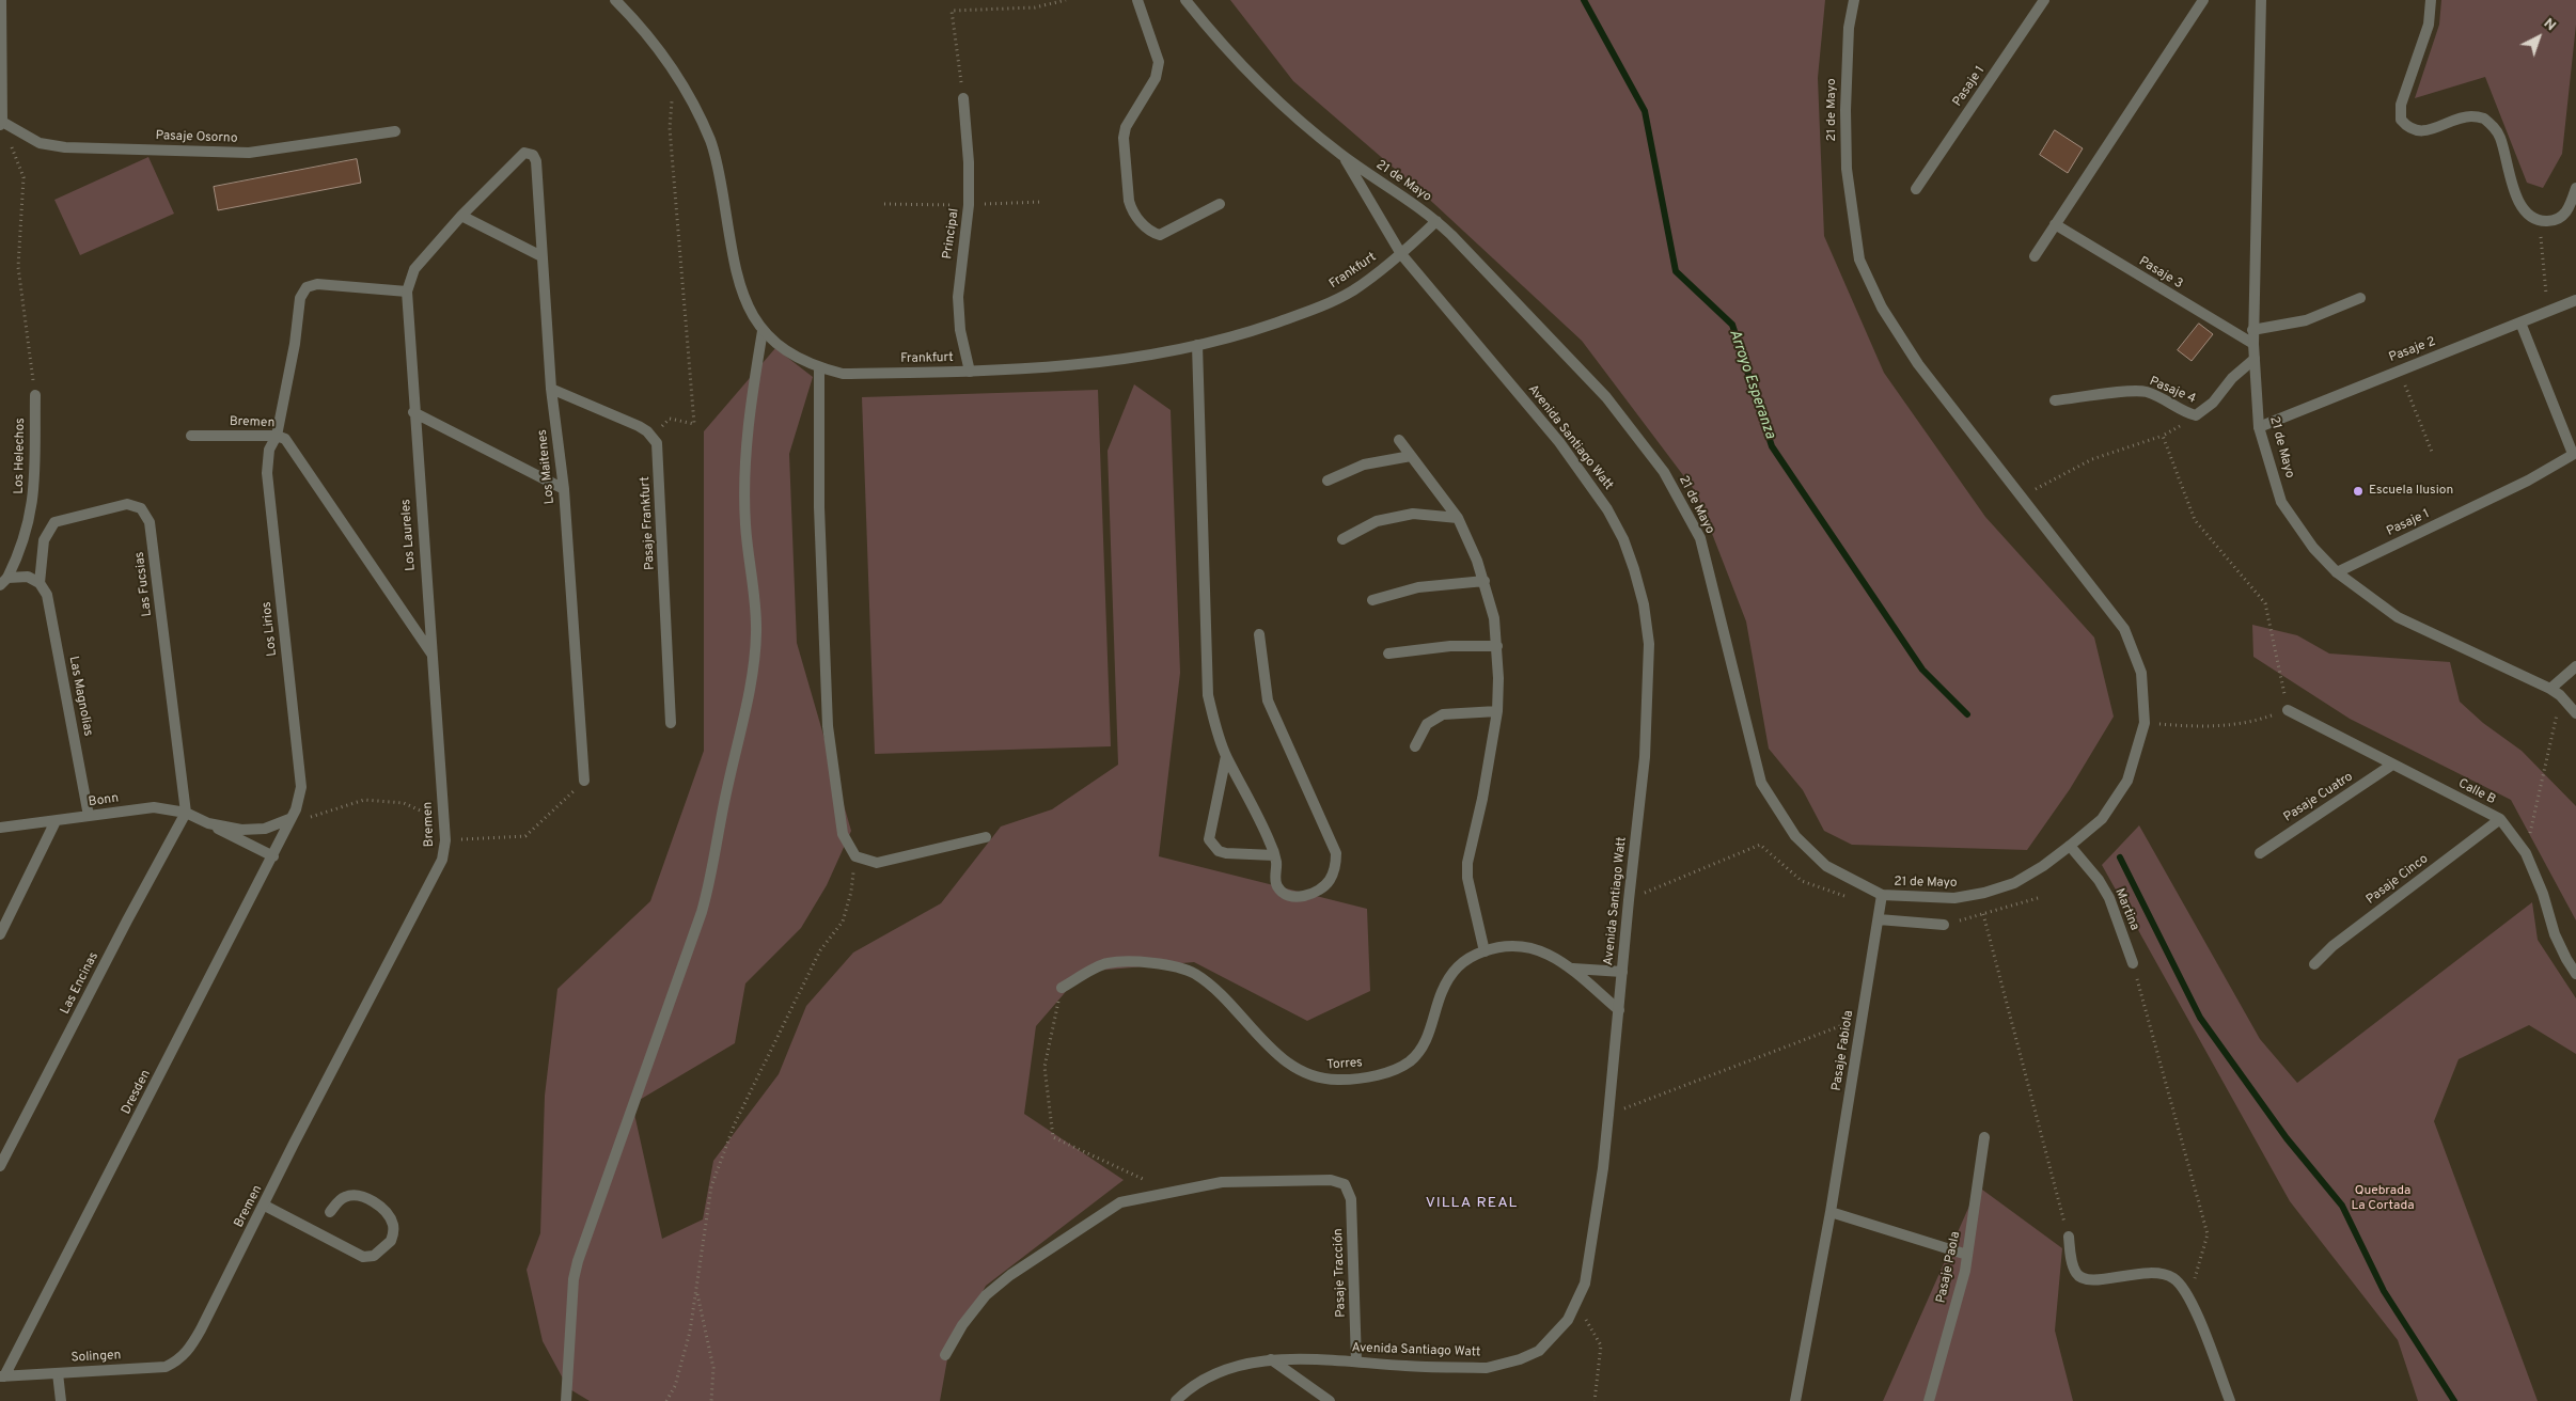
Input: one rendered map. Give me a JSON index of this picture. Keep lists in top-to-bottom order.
{
  "streets": {
    "street": [
      "Pasaje 1",
      "21 de Mayo",
      "Pasaje Osorno",
      "Principal",
      "Frankfurt",
      "Pasaje 3",
      "Pasaje 2",
      "Pasaje 4",
      "Bremen",
      "Avenida Santiago Watt",
      "Los Helechos",
      "Los Maitenes",
      "Pasaje Frankfurt",
      "Los Laureles",
      "Las Fucsias",
      "Los Lirios",
      "Las Magnolias",
      "Calle B",
      "Pasaje Cuatro",
      "Bonn",
      "Pasaje Cinco",
      "Martina",
      "Las Encinas",
      "Pasaje Fabiola",
      "Torres",
      "Dresden",
      "Pasaje Paola",
      "Pasaje Tracción",
      "Solingen"
    ]
  },
  "crossings": [
    ["Pasaje 1", "21 de Mayo"],
    ["21 de Mayo", "Frankfurt"],
    ["21 de Mayo", "Pasaje 3"],
    ["21 de Mayo", "Pasaje 2"],
    ["21 de Mayo", "Pasaje 4"],
    ["21 de Mayo", "Avenida Santiago Watt"],
    ["21 de Mayo", "Martina"],
    ["21 de Mayo", "Pasaje Fabiola"],
    ["Principal", "Frankfurt"],
    ["Frankfurt", "Avenida Santiago Watt"],
    ["Bremen", "Los Laureles"],
    ["Bremen", "Los Lirios"],
    ["Bremen", "Solingen"],
    ["Avenida Santiago Watt", "Torres"],
    ["Avenida Santiago Watt", "Pasaje Tracción"],
    ["Los Maitenes", "Los Laureles"],
    ["Los Laureles", "Los Lirios"],
    ["Las Fucsias", "Las Magnolias"],
    ["Las Fucsias", "Bonn"],
    ["Las Fucsias", "Las Encinas"],
    ["Los Lirios", "Bonn"],
    ["Los Lirios", "Dresden"],
    ["Las Magnolias", "Bonn"],
    ["Calle B", "Pasaje Cuatro"],
    ["Calle B", "Pasaje Cinco"],
    ["Bonn", "Las Encinas"],
    ["Bonn", "Dresden"],
    ["Dresden", "Solingen"]
  ],
  "districts": ["VILLA REAL"],
  "water": ["Arroyo Esperanza"],
  "parks": ["Quebrada La Cortada"],
  "places": ["Escuela Ilusion"],
  "north": "top right"
}
